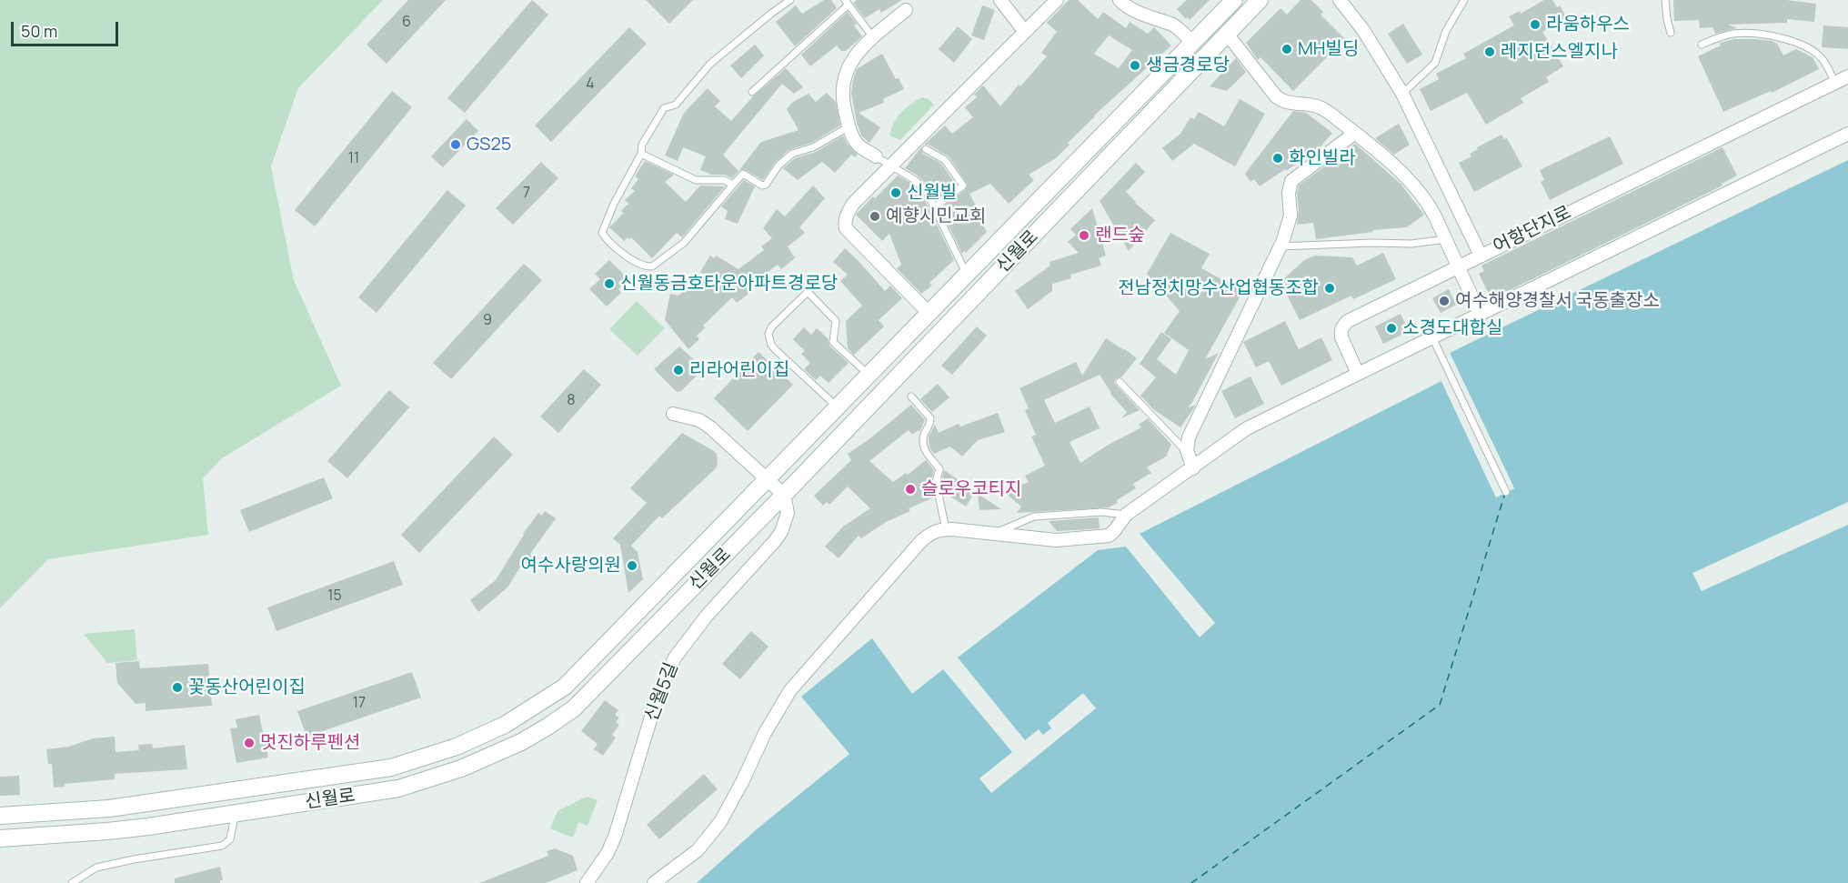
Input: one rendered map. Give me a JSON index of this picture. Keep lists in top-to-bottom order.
{
  "streets": {
    "street": ["어항단지로", "신월로", "신월5길"]
  },
  "crossings": [
    ["신월로", "신월5길"]
  ],
  "places": [
    "라움하우스",
    "MH빌딩",
    "레지던스엘지나",
    "생금경로당",
    "GS25",
    "화인빌라",
    "신월빌",
    "예향시민교회",
    "랜드숲",
    "신월동금호타운아파트경로당",
    "전남정치망수산업협동조합",
    "여수해양경찰서 국동출장소",
    "소경도대합실",
    "리라어린이집",
    "슬로우코티지",
    "여수사랑의원",
    "꽃동산어린이집",
    "멋진하루펜션"
  ],
  "house_numbers": [
    "6",
    "4",
    "11",
    "7",
    "9",
    "8",
    "15",
    "17"
  ],
  "scale_bar": "50 m"
}
